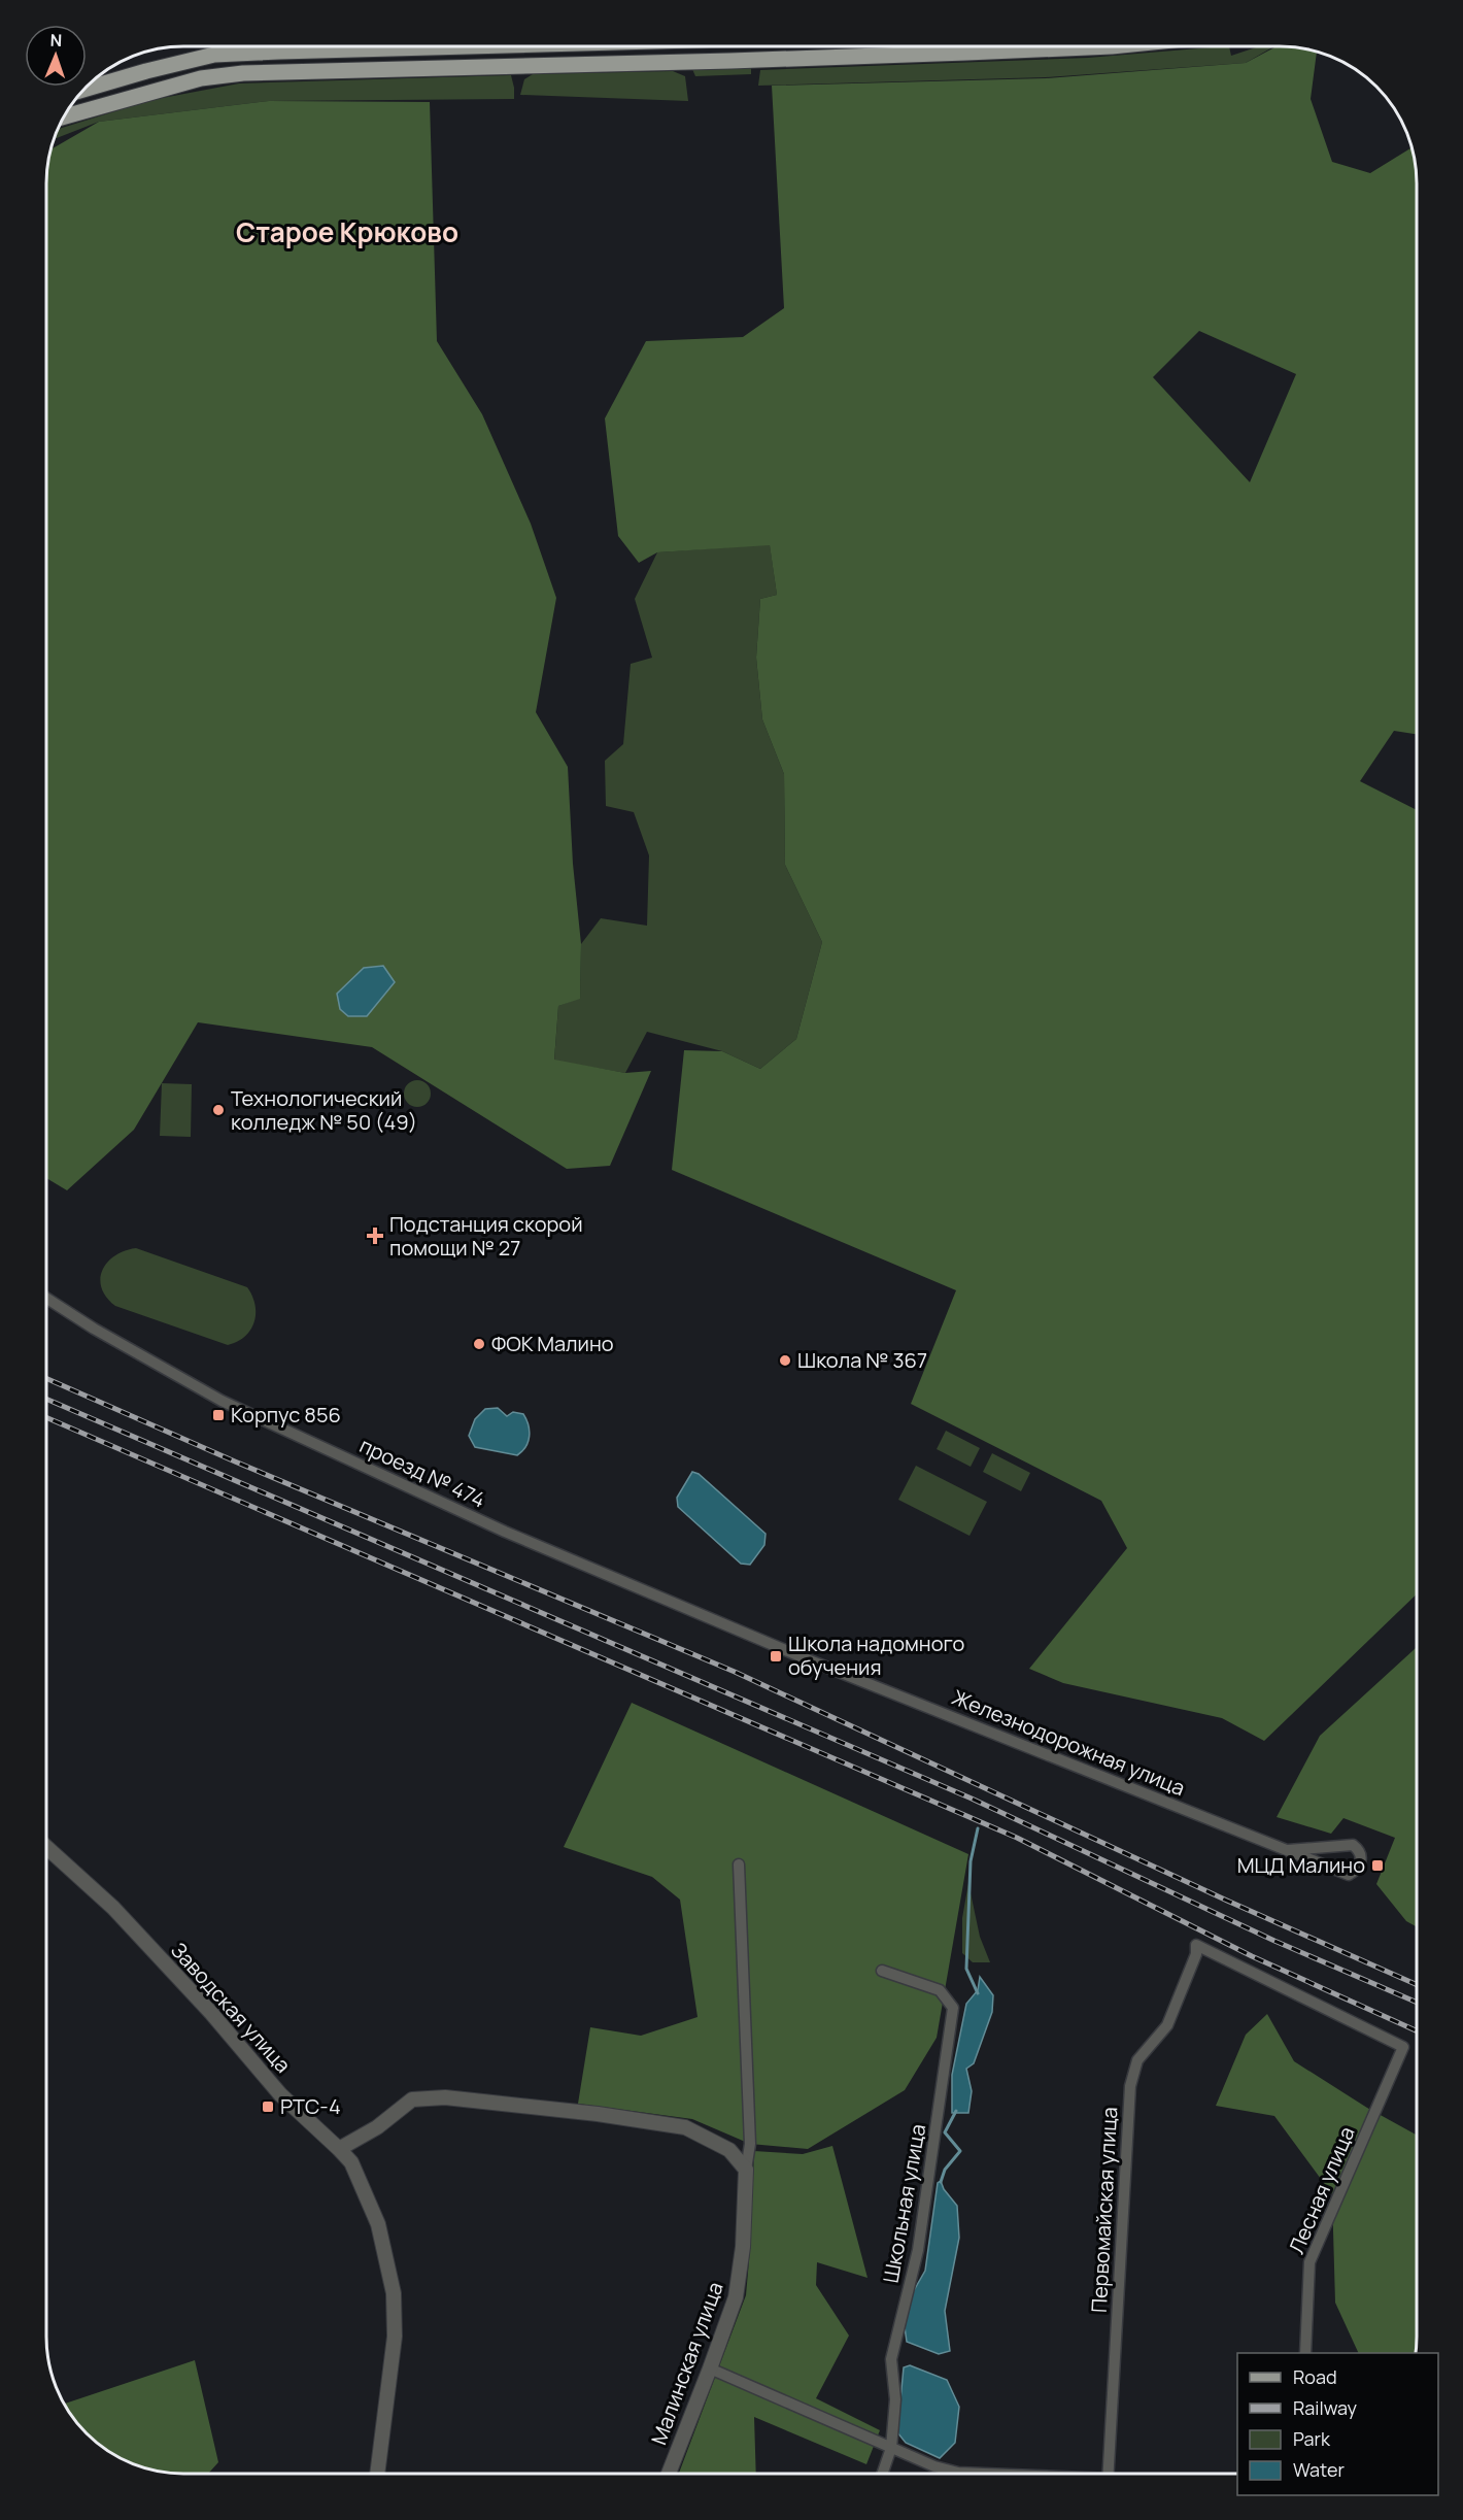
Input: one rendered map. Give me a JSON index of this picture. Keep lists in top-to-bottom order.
{
  "streets": {
    "street": [
      "проезд № 474",
      "Железнодорожная улица",
      "Заводская улица",
      "Лесная улица",
      "Школьная улица",
      "Первомайская улица",
      "Малинская улица"
    ]
  },
  "crossings": [
    ["проезд № 474", "Железнодорожная улица"],
    ["Лесная улица", "Первомайская улица"]
  ],
  "districts": ["Старое Крюково"],
  "places": {
    "other": ["Технологический колледж № 50 (49)", "ФОК Малино", "Школа № 367"],
    "health": ["Подстанция скорой помощи № 27"],
    "transit": [
      "Корпус 856",
      "Школа надомного обучения",
      "МЦД Малино",
      "РТС-4"
    ]
  },
  "legend": [
    "Road",
    "Railway",
    "Park",
    "Water"
  ],
  "north": "top"
}
